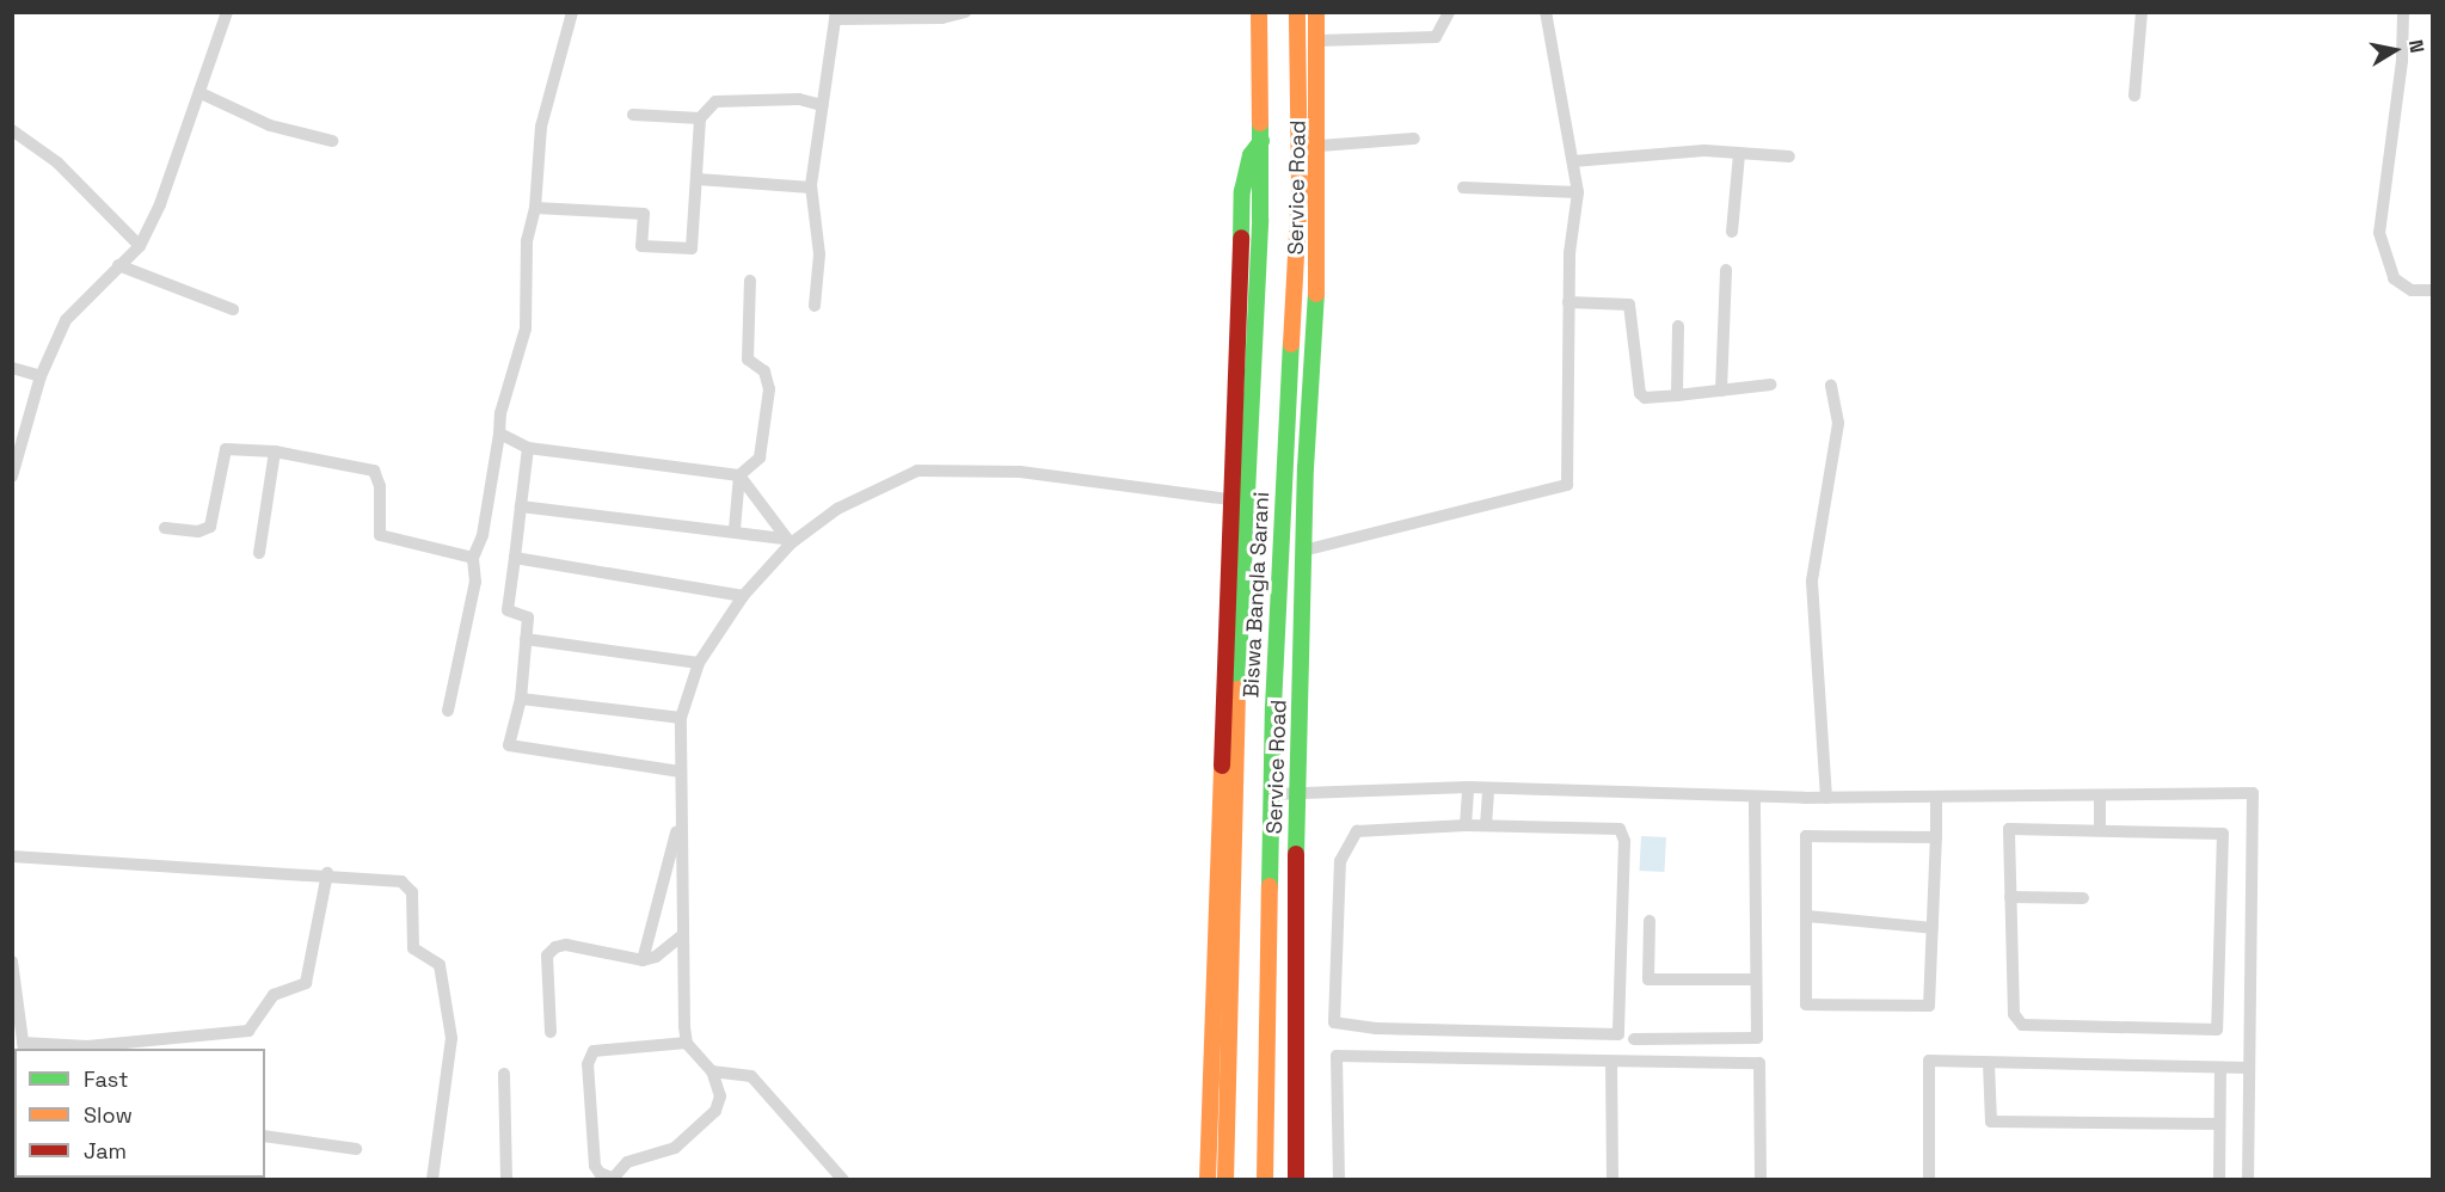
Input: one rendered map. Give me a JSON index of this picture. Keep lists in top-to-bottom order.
{
  "streets": {
    "main road": ["Service Road", "Biswa Bangla Sarani"]
  },
  "legend": ["Fast", "Slow", "Jam"],
  "north": "right"
}
